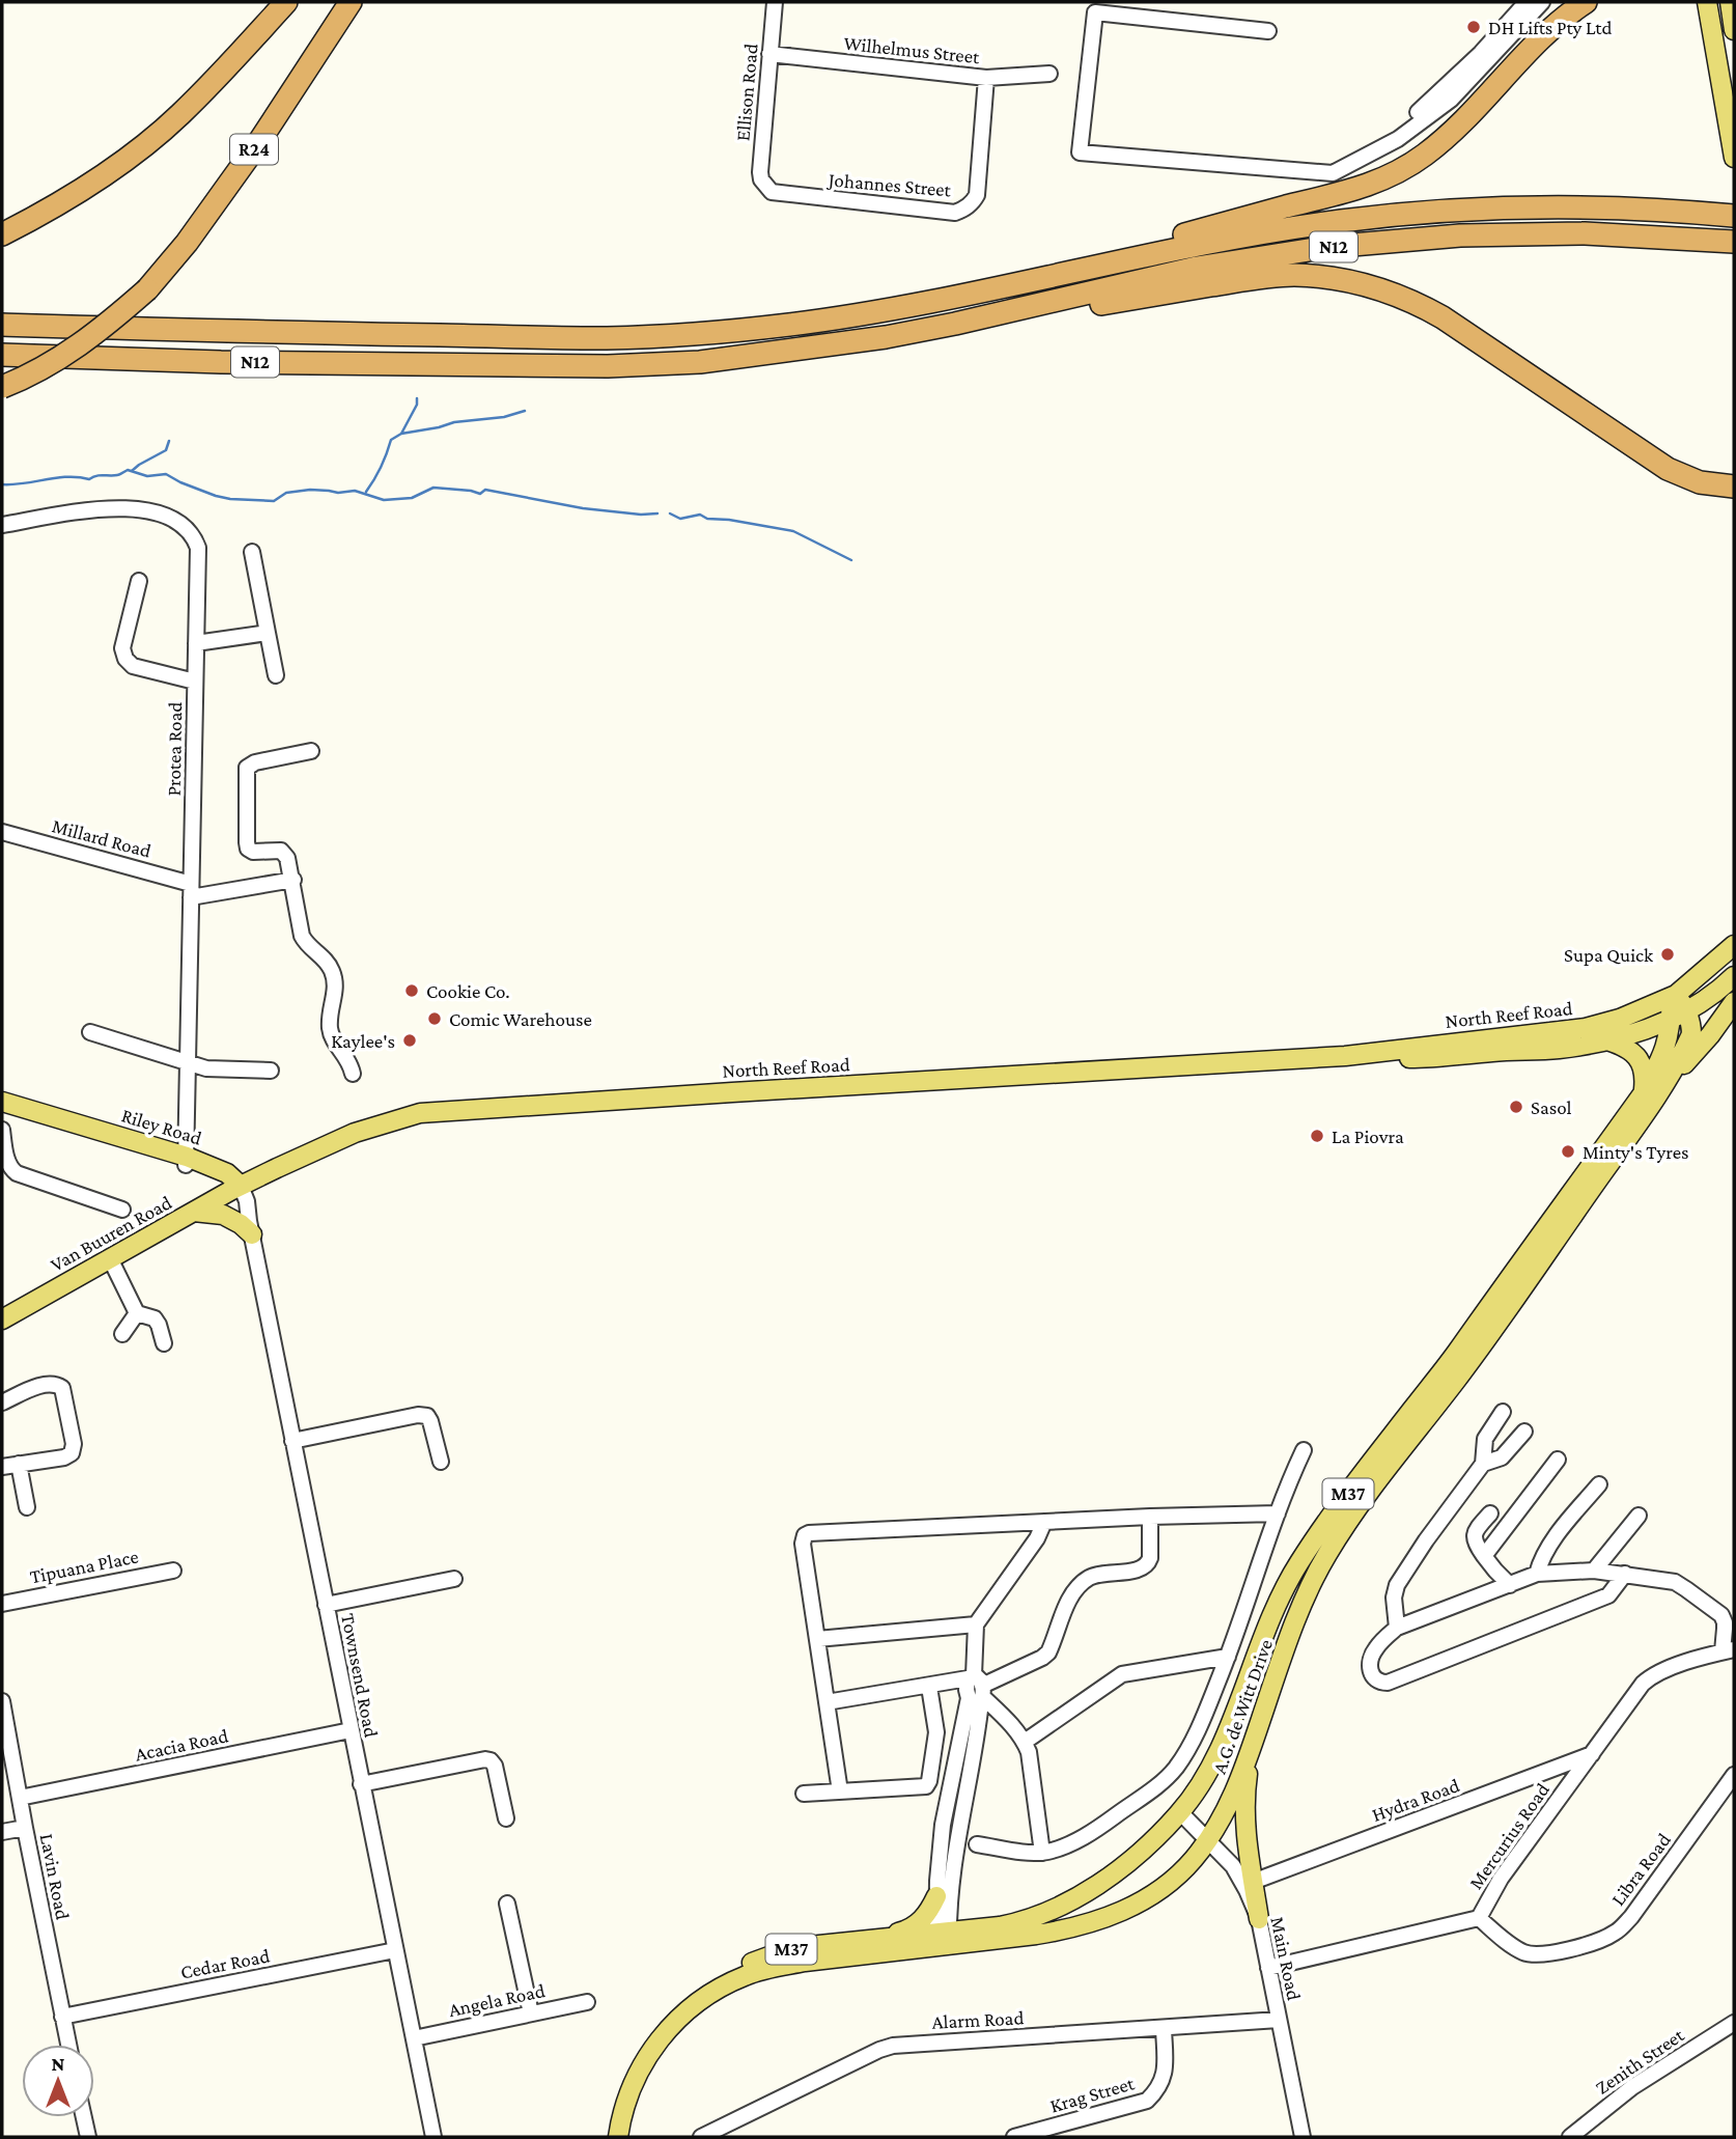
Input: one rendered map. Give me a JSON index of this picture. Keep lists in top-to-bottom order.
{
  "streets": {
    "highway": ["R24", "N12"],
    "main road": [
      "North Reef Road",
      "Riley Road",
      "Van Buuren Road",
      "M37",
      "A.G. de Witt Drive"
    ],
    "street": [
      "Wilhelmus Street",
      "Ellison Road",
      "Johannes Street",
      "Protea Road",
      "Millard Road",
      "Tipuana Place",
      "Townsend Road",
      "Acacia Road",
      "Hydra Road",
      "Mercurius Road",
      "Libra Road",
      "Lavin Road",
      "Main Road",
      "Cedar Road",
      "Angela Road",
      "Alarm Road",
      "Zenith Street",
      "Krag Street"
    ]
  },
  "crossings": [
    ["Wilhelmus Street", "Ellison Road"],
    ["Wilhelmus Street", "Johannes Street"],
    ["Ellison Road", "Johannes Street"],
    ["Protea Road", "Millard Road"],
    ["Protea Road", "Riley Road"],
    ["North Reef Road", "Riley Road"],
    ["North Reef Road", "Van Buuren Road"],
    ["North Reef Road", "Townsend Road"],
    ["North Reef Road", "A.G. de Witt Drive"],
    ["Riley Road", "Van Buuren Road"],
    ["Riley Road", "Townsend Road"],
    ["Van Buuren Road", "Townsend Road"],
    ["Townsend Road", "Acacia Road"],
    ["Townsend Road", "Cedar Road"],
    ["Townsend Road", "Angela Road"],
    ["A.G. de Witt Drive", "Main Road"],
    ["Acacia Road", "Lavin Road"],
    ["Hydra Road", "Mercurius Road"],
    ["Mercurius Road", "Libra Road"],
    ["Mercurius Road", "Main Road"],
    ["Lavin Road", "Cedar Road"],
    ["Main Road", "Alarm Road"],
    ["Alarm Road", "Krag Street"]
  ],
  "places": [
    "DH Lifts Pty Ltd",
    "Supa Quick",
    "Cookie Co.",
    "Comic Warehouse",
    "Kaylee's",
    "Sasol",
    "La Piovra",
    "Minty's Tyres"
  ],
  "north": "top"
}
